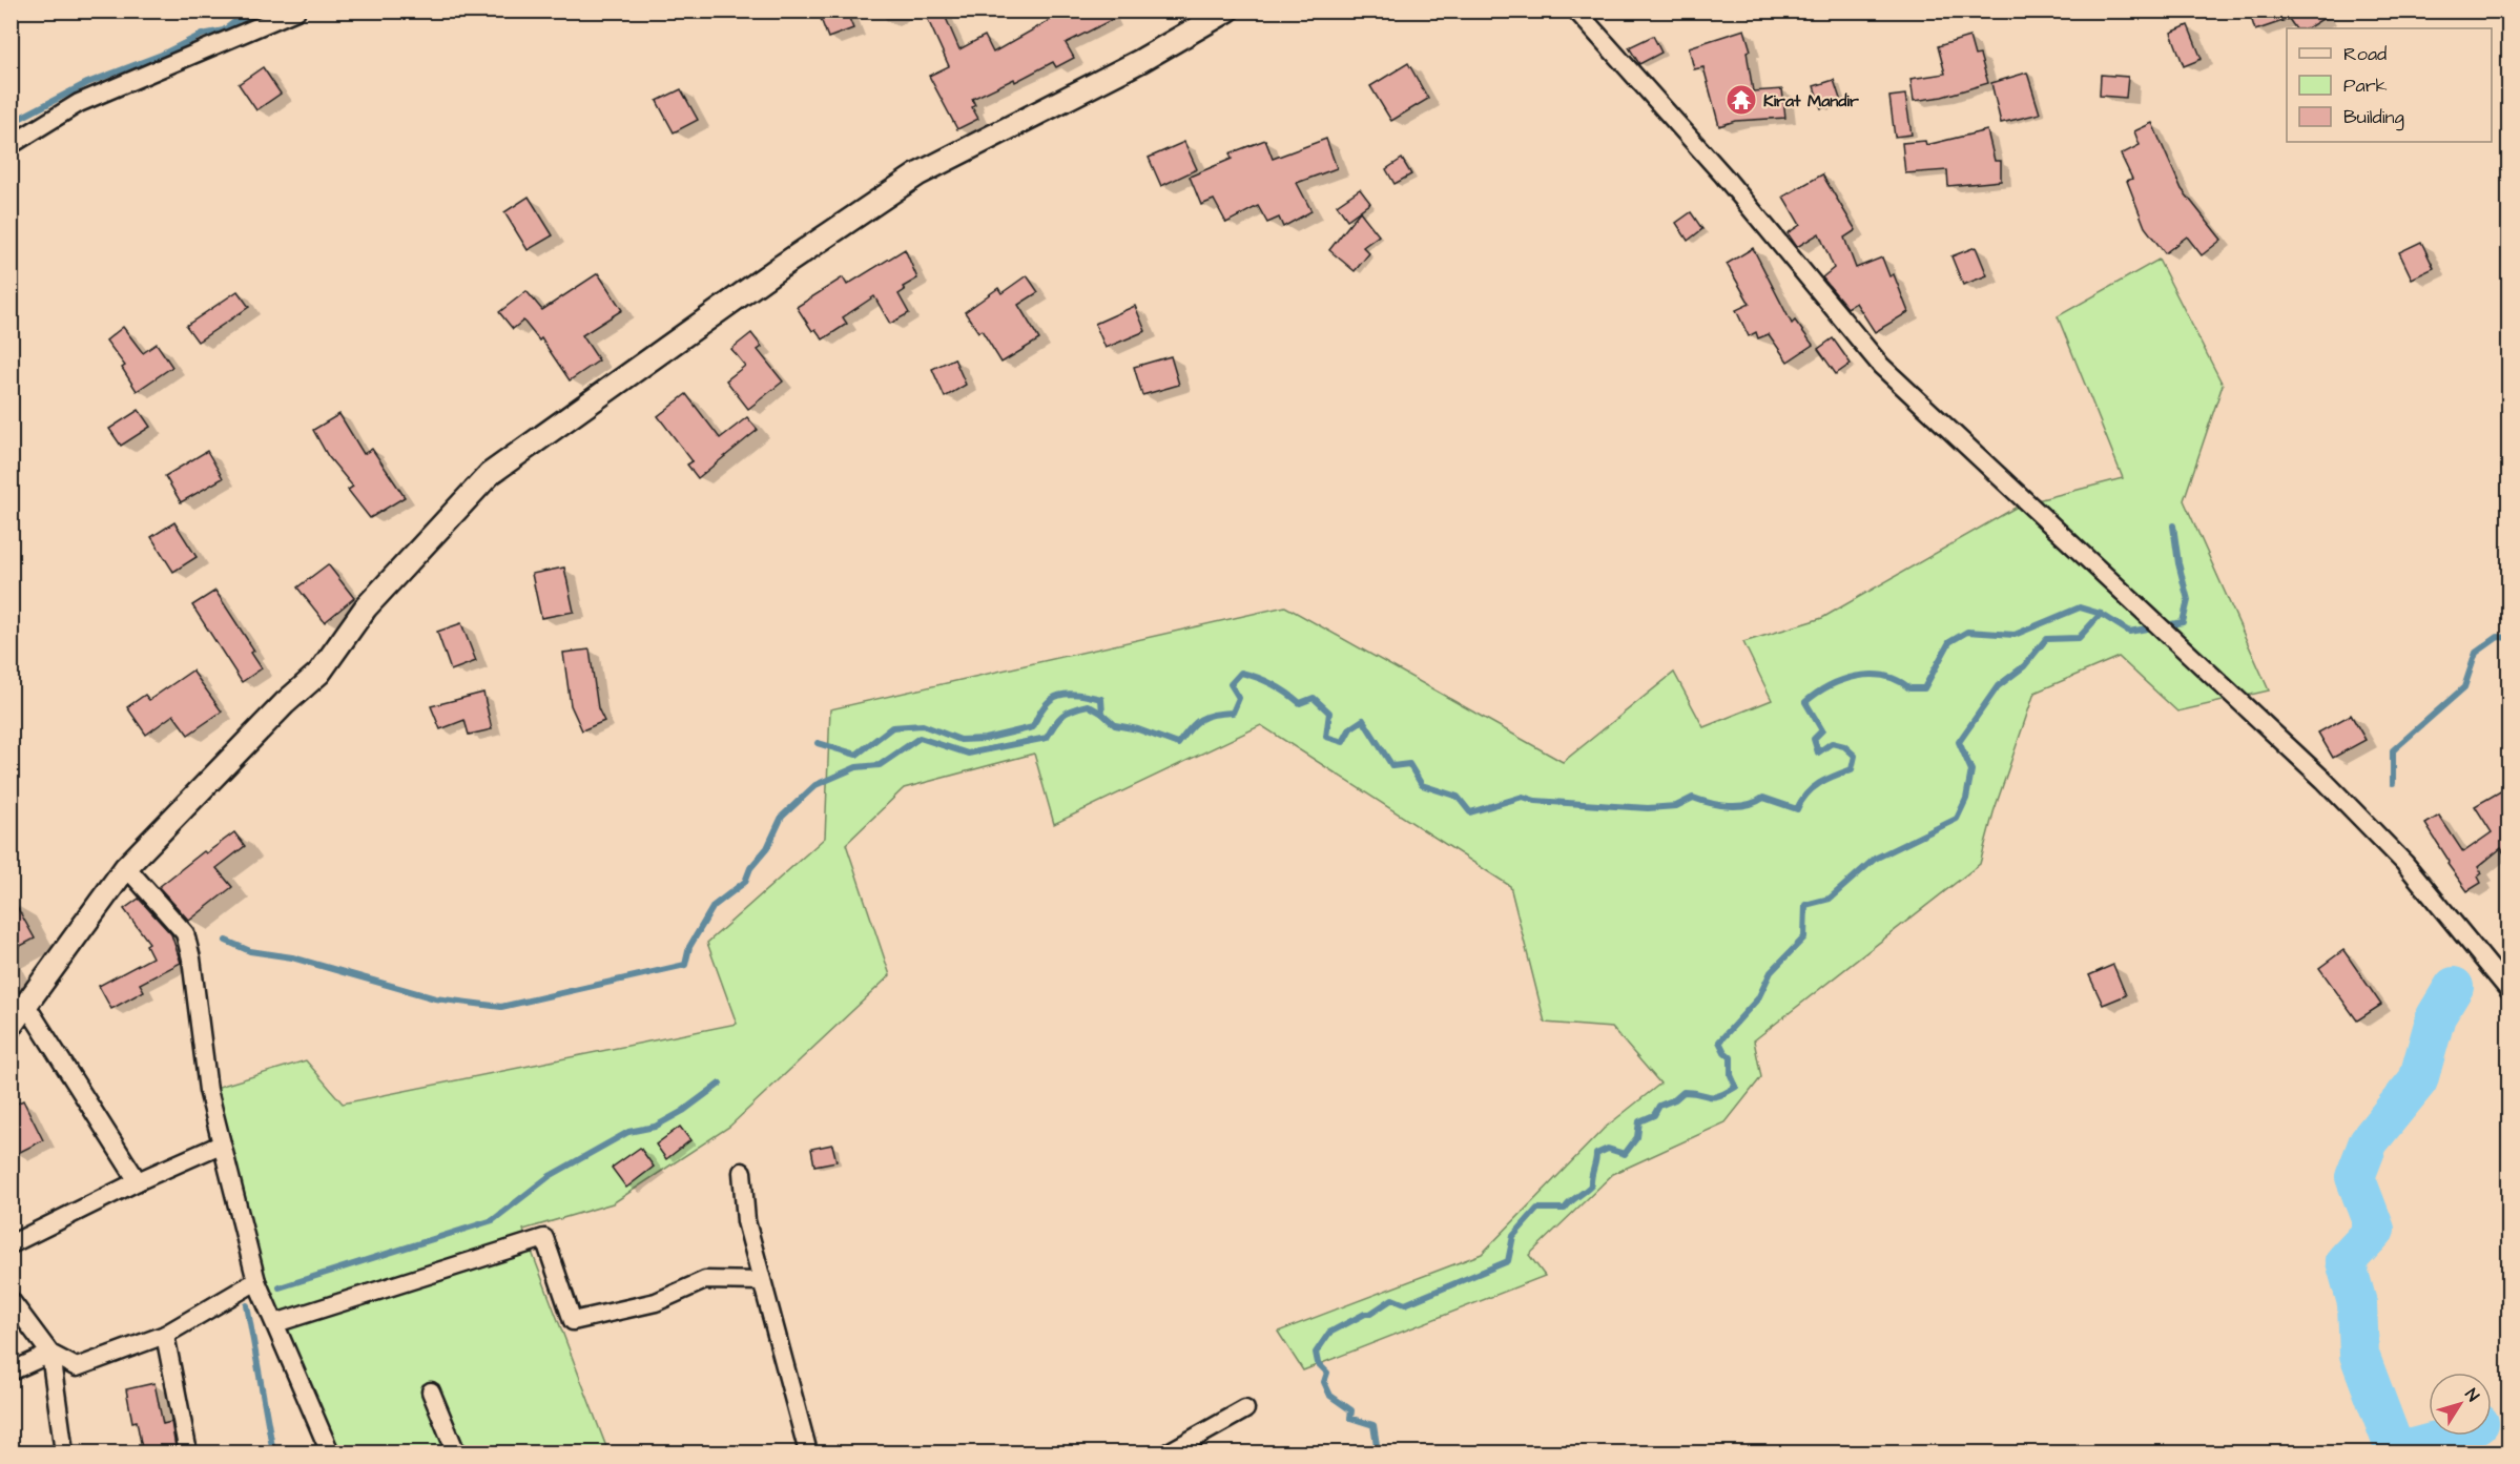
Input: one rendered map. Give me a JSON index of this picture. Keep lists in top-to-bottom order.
{
  "places": {
    "temple": ["Kirat Mandir"]
  },
  "legend": ["Road", "Park", "Building"],
  "north": "top right"
}
